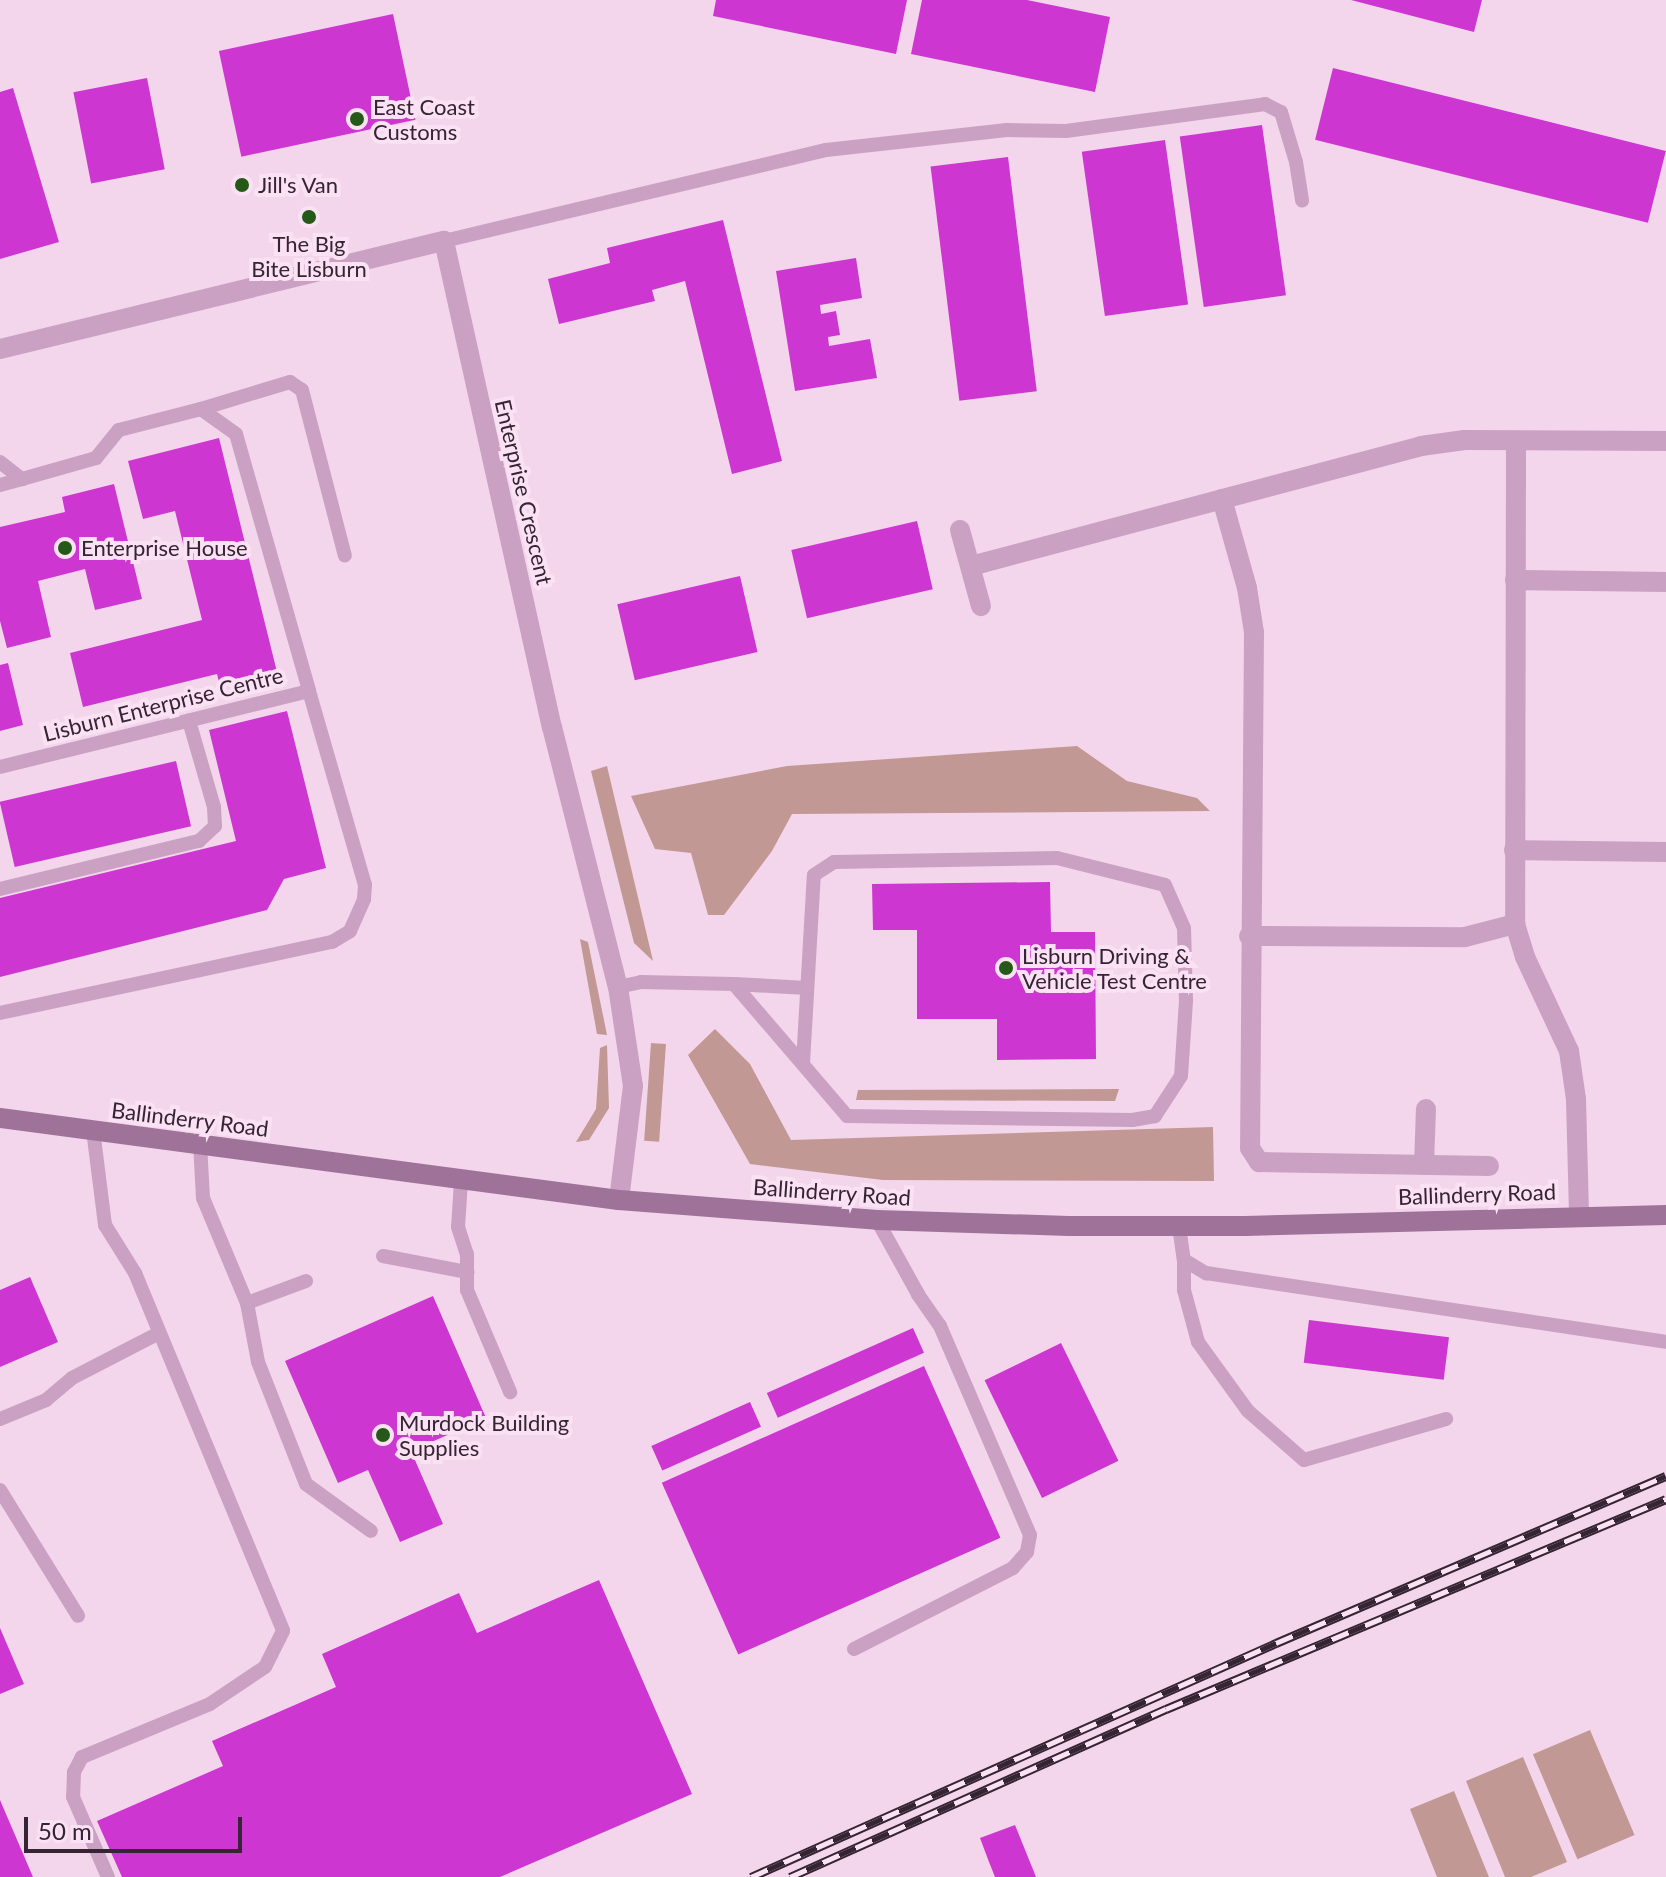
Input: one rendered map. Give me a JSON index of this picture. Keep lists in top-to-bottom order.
{
  "streets": {
    "main road": ["Ballinderry Road"],
    "street": ["Enterprise Crescent"],
    "lane": ["Lisburn Enterprise Centre"]
  },
  "crossings": [
    ["Enterprise Crescent", "Ballinderry Road"]
  ],
  "places": [
    "East Coast Customs",
    "Jill's Van",
    "The Big Bite Lisburn",
    "Enterprise House",
    "Lisburn Driving & Vehicle Test Centre",
    "Murdock Building Supplies"
  ],
  "scale_bar": "50 m"
}
